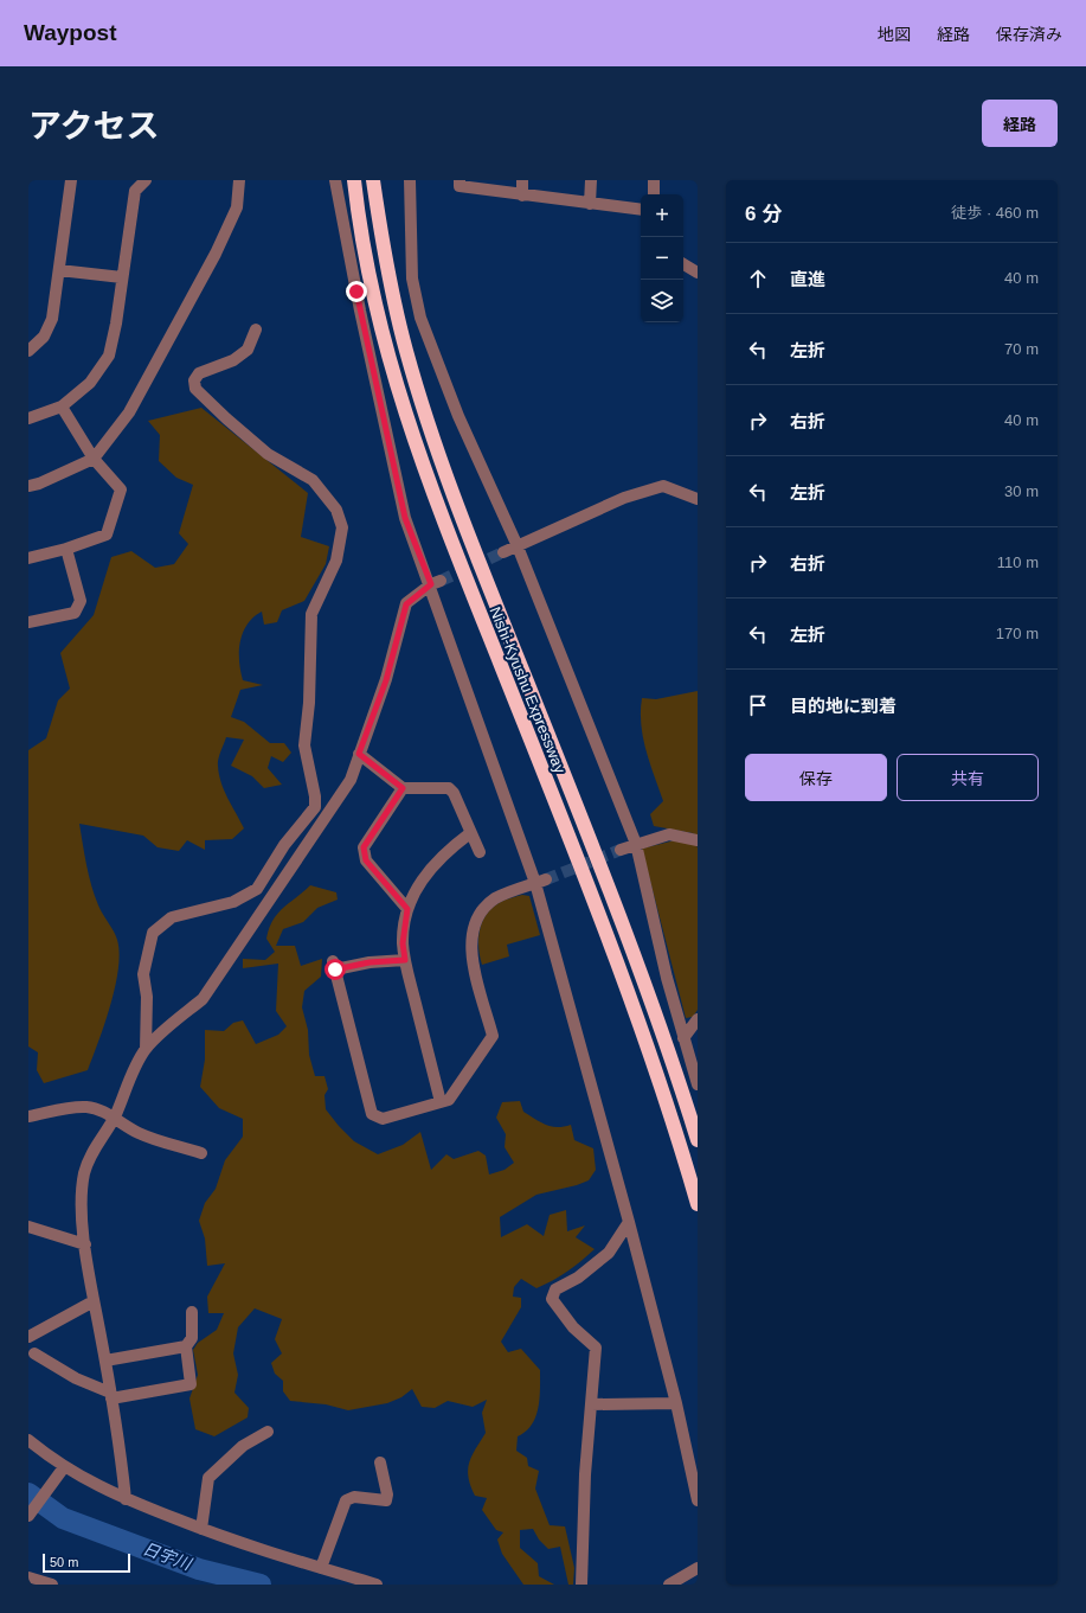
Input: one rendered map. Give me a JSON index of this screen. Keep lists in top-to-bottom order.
{
  "streets": {
    "highway": ["Nishi-Kyushu Expressway"]
  },
  "water": ["日宇川"],
  "scale_bar": "50 m",
  "page": {
    "header": "Waypost",
    "nav": ["地図", "経路", "保存済み"],
    "title": "アクセス",
    "buttons": [
      "経路",
      ["保存", "共有"]
    ],
    "heading": ["6 分", "徒歩 · 460 m"],
    "map_buttons": ["+", "−"],
    "list": [
      ["直進", "40 m"],
      ["左折", "70 m"],
      ["右折", "40 m"],
      ["左折", "30 m"],
      ["右折", "110 m"],
      ["左折", "170 m"],
      "目的地に到着"
    ],
    "scale": "50 m"
  }
}
